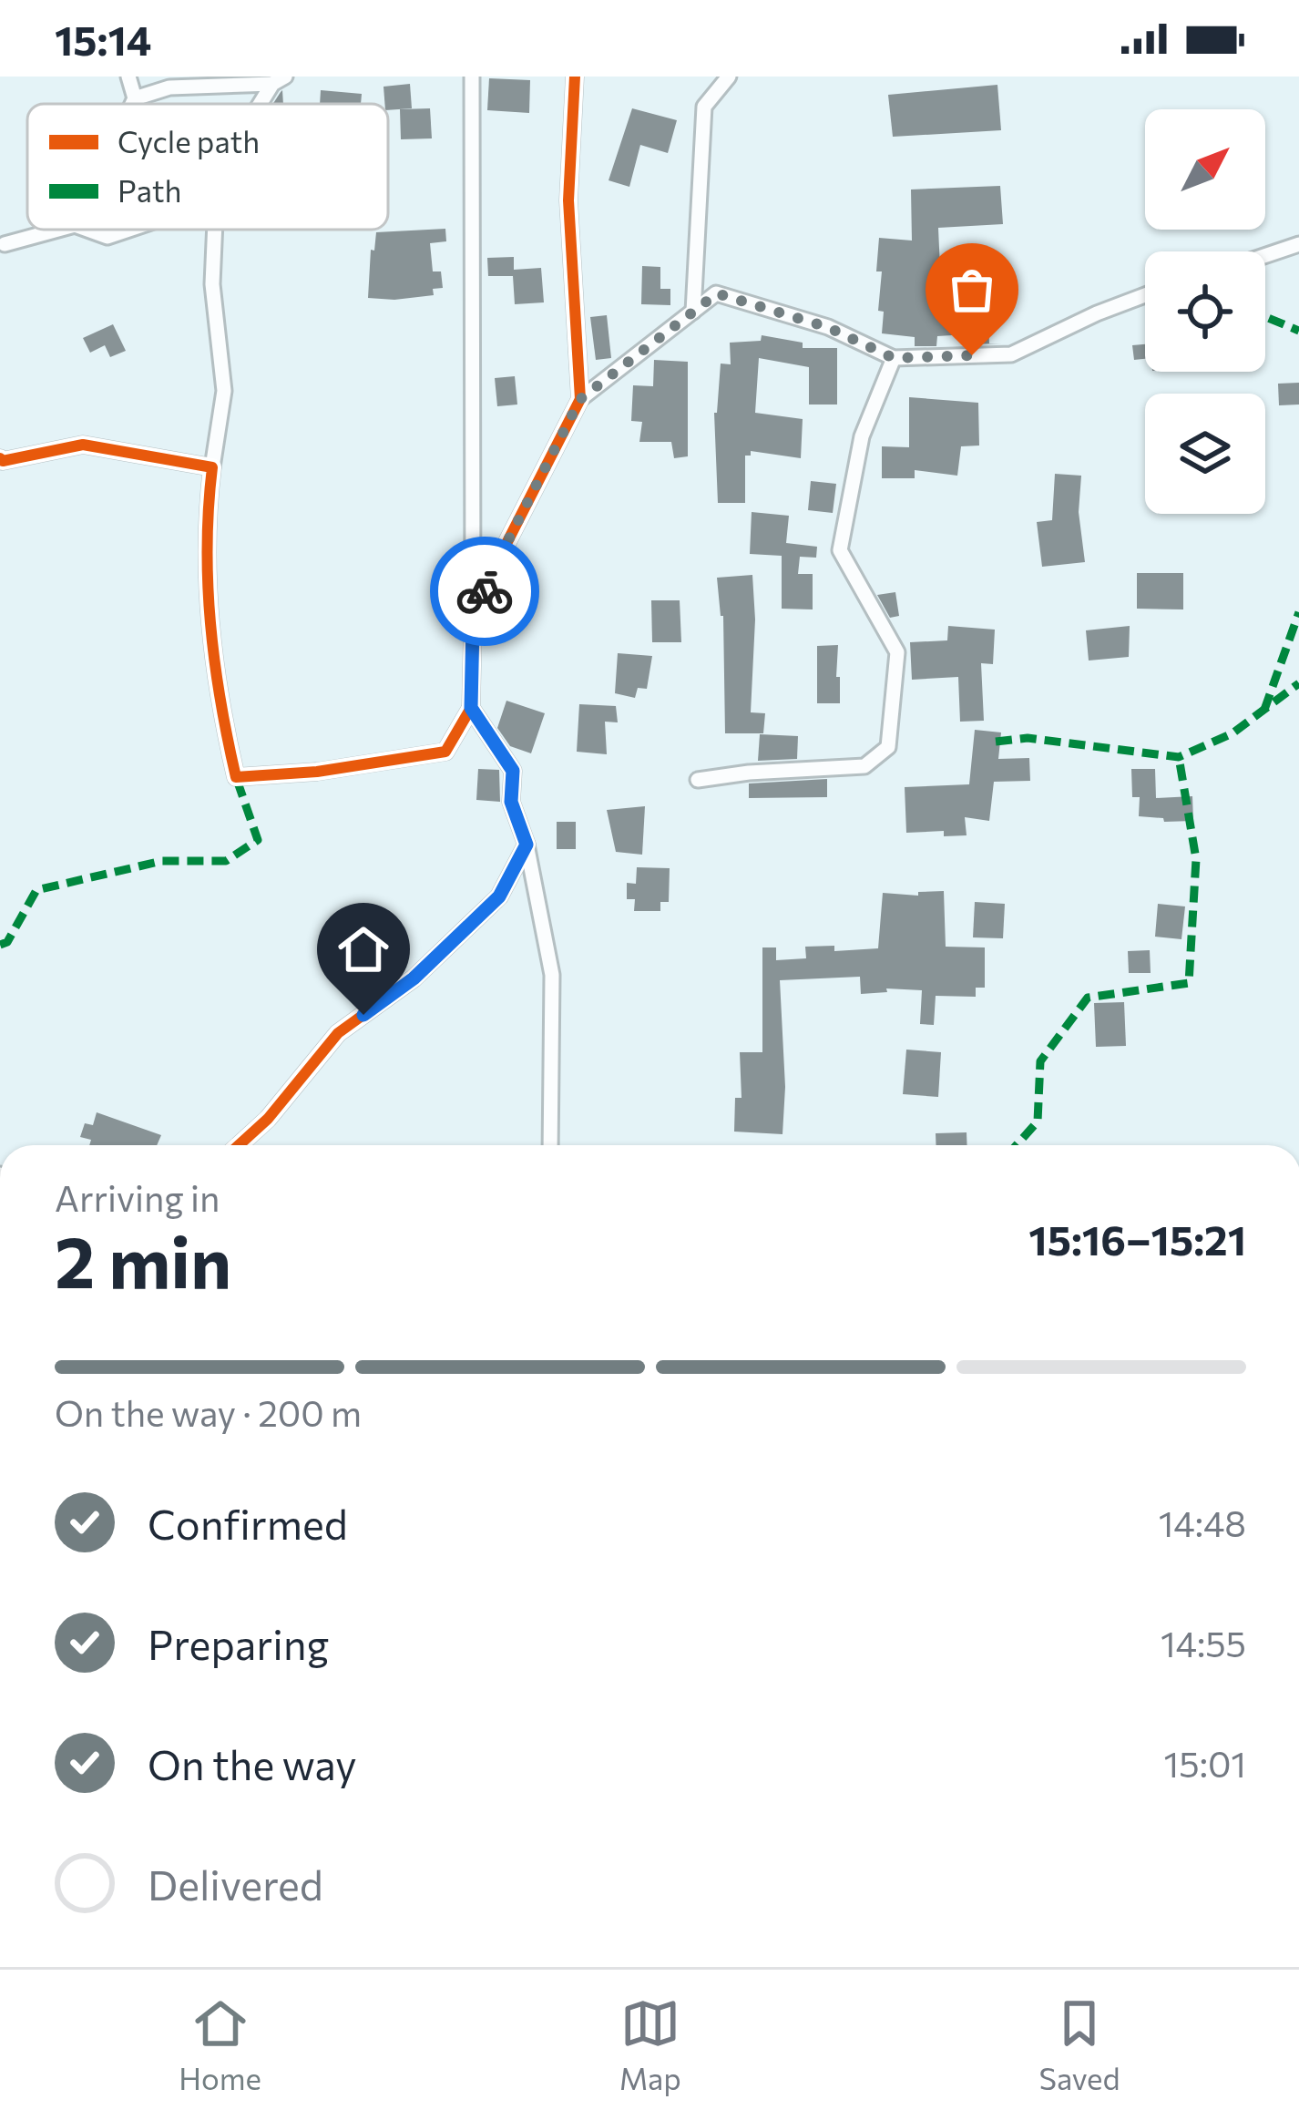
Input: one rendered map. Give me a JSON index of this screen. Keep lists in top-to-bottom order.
{
  "legend": ["Cycle path", "Path"],
  "north": "top right",
  "page": {
    "status": "15:14",
    "heading": ["2 min", "Arriving in", "15:16–15:21"],
    "bar": "On the way · 200 m",
    "list": [
      ["Confirmed", "14:48"],
      ["Preparing", "14:55"],
      ["On the way", "15:01"],
      "Delivered"
    ],
    "tabs": ["Home", "Map", "Saved"]
  }
}
